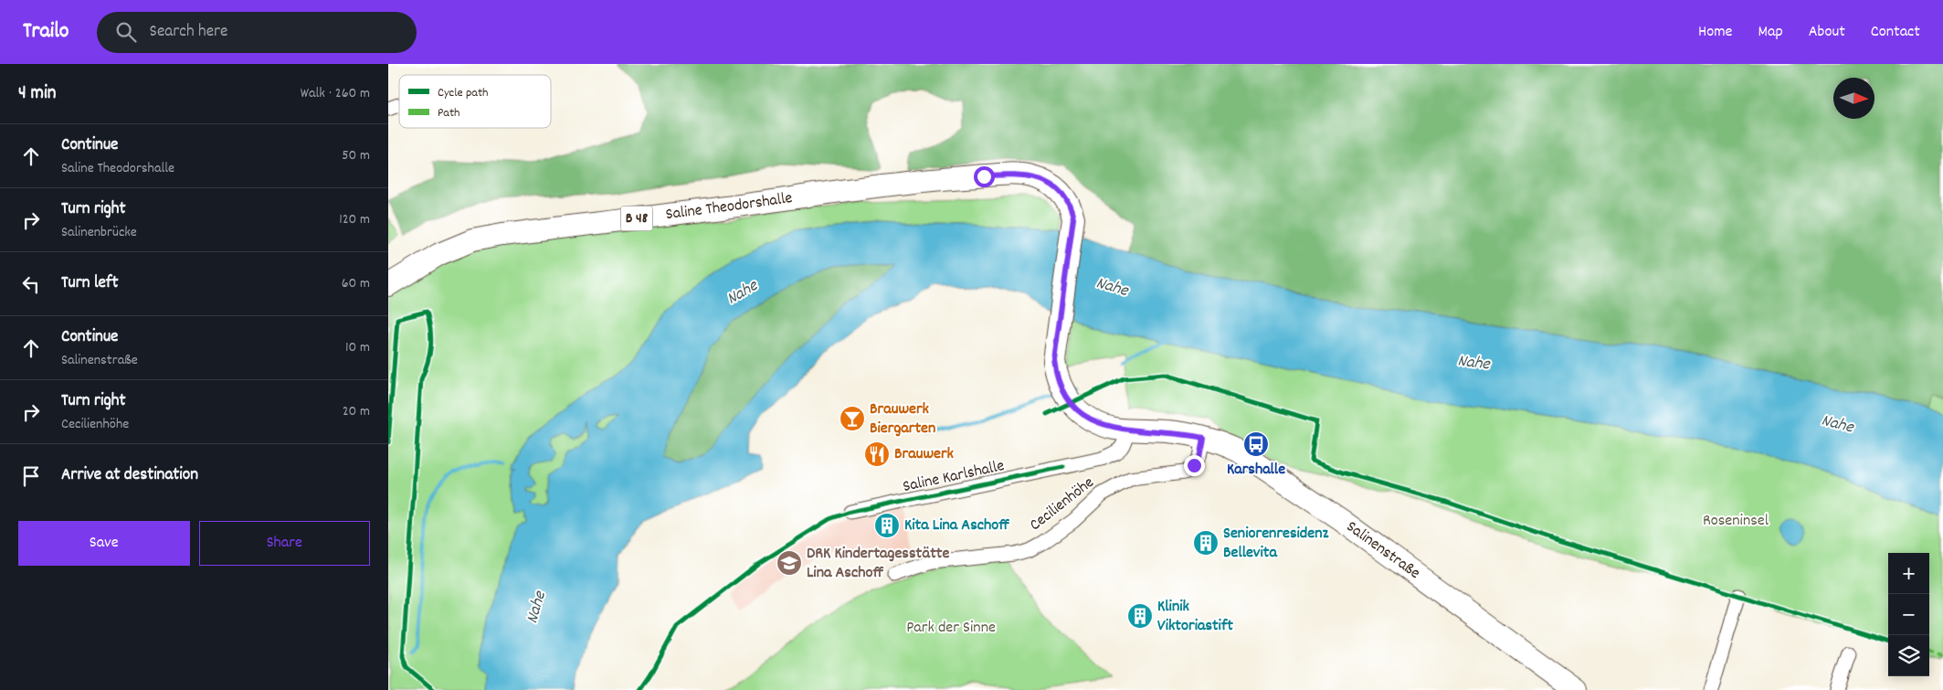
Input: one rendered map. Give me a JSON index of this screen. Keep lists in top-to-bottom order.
{
  "streets": {
    "main road": ["Saline Theodorshalle", "B 48", "Salinenstraße"],
    "street": ["Saline Karlshalle", "Cecilienhöhe"]
  },
  "crossings": [
    ["Saline Theodorshalle", "Saline Karlshalle"],
    ["Saline Theodorshalle", "Salinenstraße"],
    ["Saline Karlshalle", "Salinenstraße"],
    ["Cecilienhöhe", "Salinenstraße"]
  ],
  "water": ["Nahe"],
  "parks": ["Roseninsel", "Park der Sinne"],
  "places": {
    "bar": ["Brauwerk Biergarten"],
    "bus stop": ["Karshalle"],
    "restaurant": ["Brauwerk"],
    "building": ["Kita Lina Aschoff", "Seniorenresidenz Bellevita", "Klinik Viktoriastift"],
    "school or university": ["DRK Kindertagesstätte Lina Aschoff"]
  },
  "legend": ["Cycle path", "Path"],
  "north": "right",
  "page": {
    "header": "Trailo",
    "search": "Search here",
    "nav": [
      "Home",
      "Map",
      "About",
      "Contact"
    ],
    "heading": ["4 min", "Walk · 260 m"],
    "list": [
      ["Continue", "Saline Theodorshalle", "50 m"],
      ["Turn right", "Salinenbrücke", "120 m"],
      ["Turn left", "60 m"],
      ["Continue", "Salinenstraße", "10 m"],
      ["Turn right", "Cecilienhöhe", "20 m"],
      "Arrive at destination"
    ],
    "buttons": ["Save", "Share"],
    "map_buttons": ["+", "−"]
  }
}
